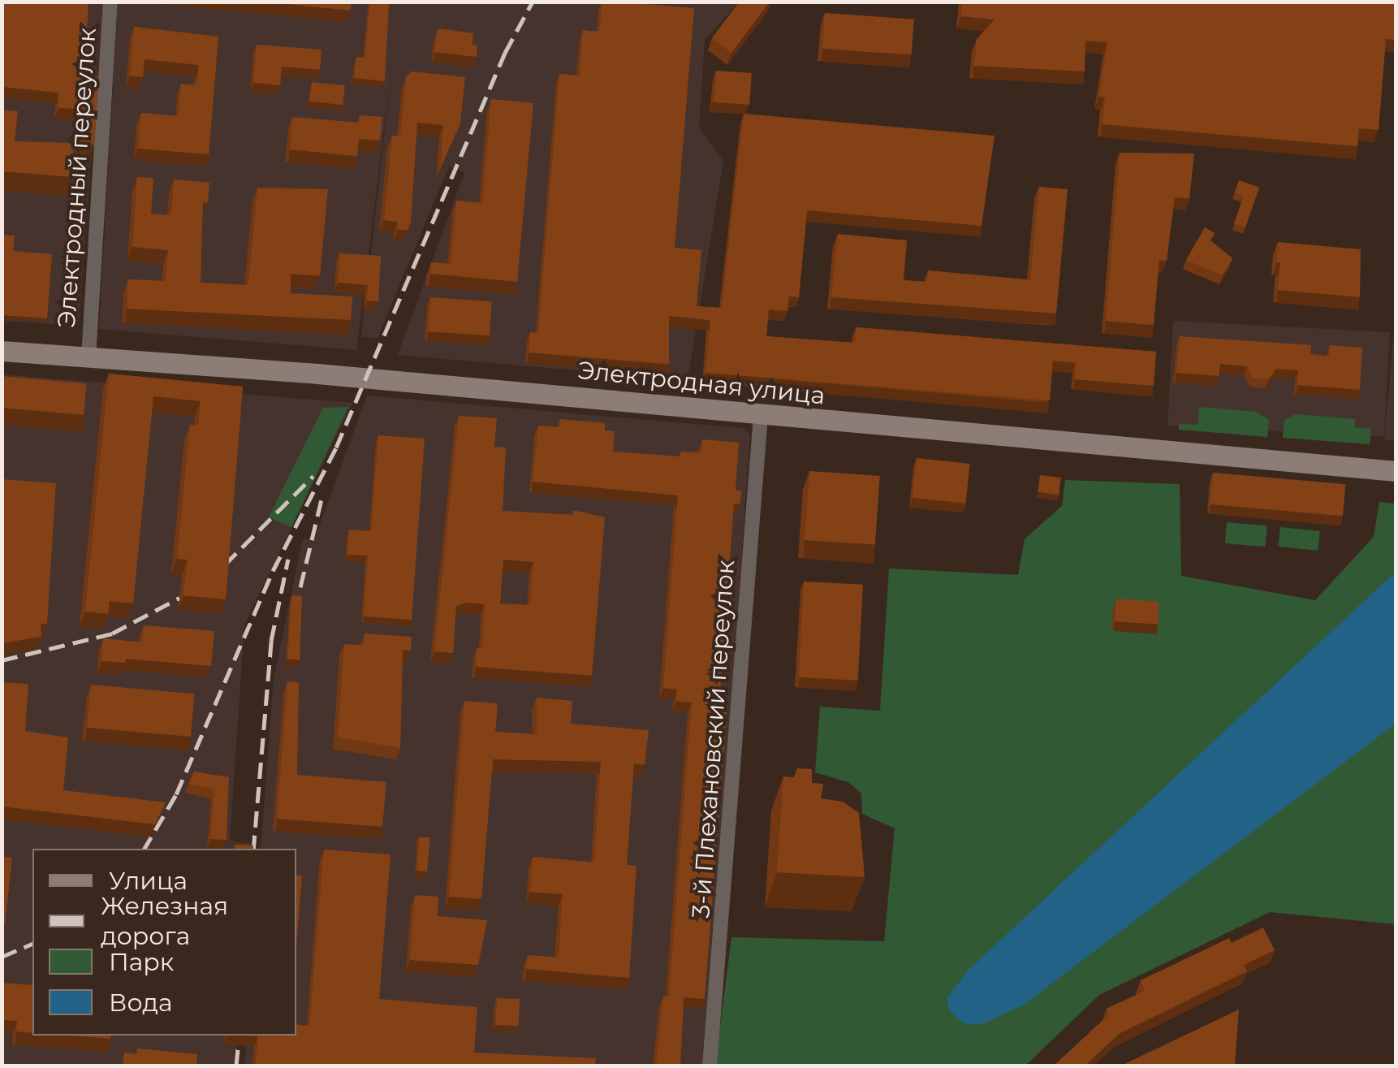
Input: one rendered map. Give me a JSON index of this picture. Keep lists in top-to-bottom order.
{
  "streets": {
    "street": ["Электродный переулок", "Электродная улица", "3-й Плехановский переулок"]
  },
  "crossings": [
    ["Электродный переулок", "Электродная улица"],
    ["Электродная улица", "3-й Плехановский переулок"]
  ],
  "legend": [
    "Улица",
    "Железная дорога",
    "Парк",
    "Вода"
  ]
}
